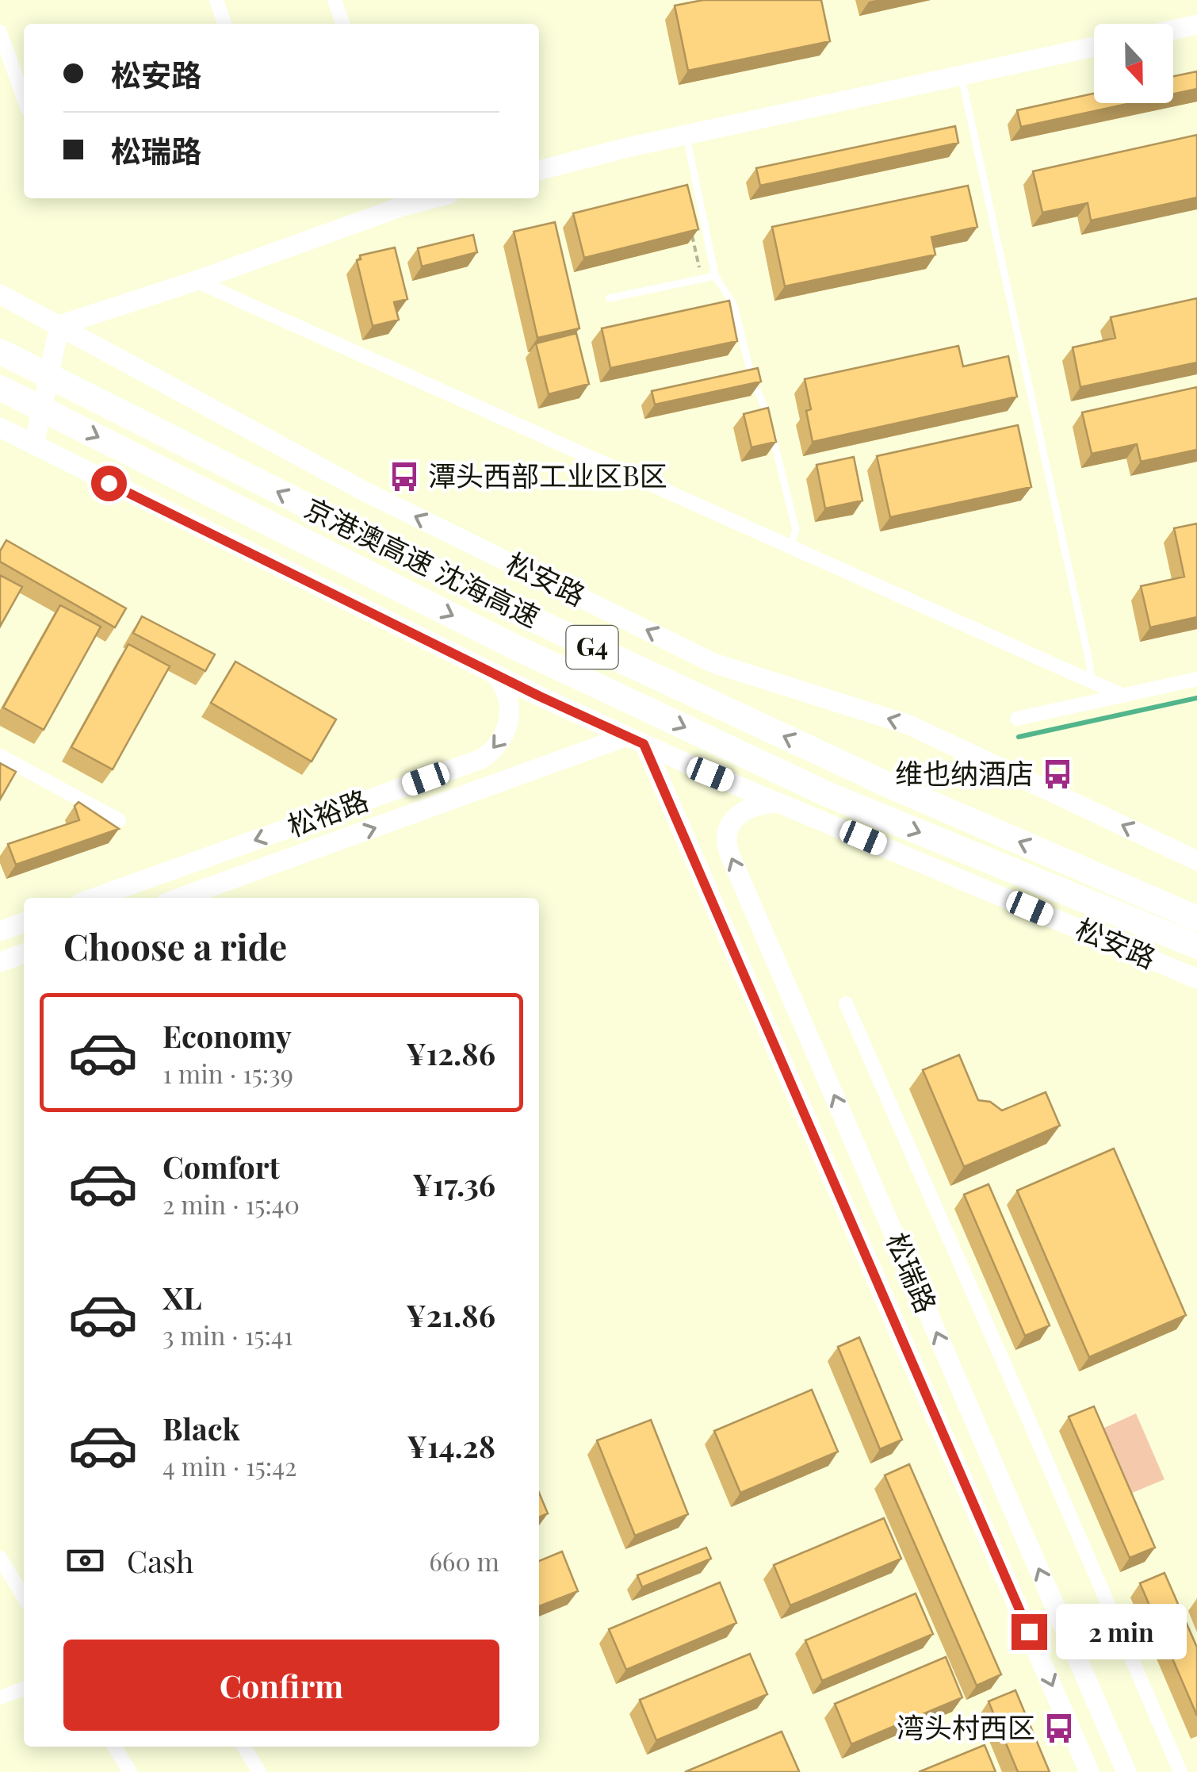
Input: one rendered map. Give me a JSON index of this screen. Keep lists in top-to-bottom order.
{
  "streets": {
    "highway": ["京港澳高速 沈海高速", "G4"],
    "street": ["松安路", "松裕路", "松瑞路"]
  },
  "crossings": [
    ["松安路", "松裕路"],
    ["松安路", "松瑞路"],
    ["松裕路", "松瑞路"]
  ],
  "places": {
    "bus stop": ["潭头西部工业区B区", "维也纳酒店", "湾头村西区"]
  },
  "north": "bottom",
  "page": {
    "banner": ["松安路", "松瑞路"],
    "heading": "Choose a ride",
    "list": [
      {
        "name": "Economy",
        "note": "1 min · 15:39",
        "value": "¥12.86"
      },
      {
        "name": "Comfort",
        "note": "2 min · 15:40",
        "value": "¥17.36"
      },
      {
        "name": "XL",
        "note": "3 min · 15:41",
        "value": "¥21.86"
      },
      {
        "name": "Black",
        "note": "4 min · 15:42",
        "value": "¥14.28"
      }
    ],
    "pay": ["Cash", "660 m"],
    "bubble": "2 min",
    "buttons": "Confirm"
  }
}
